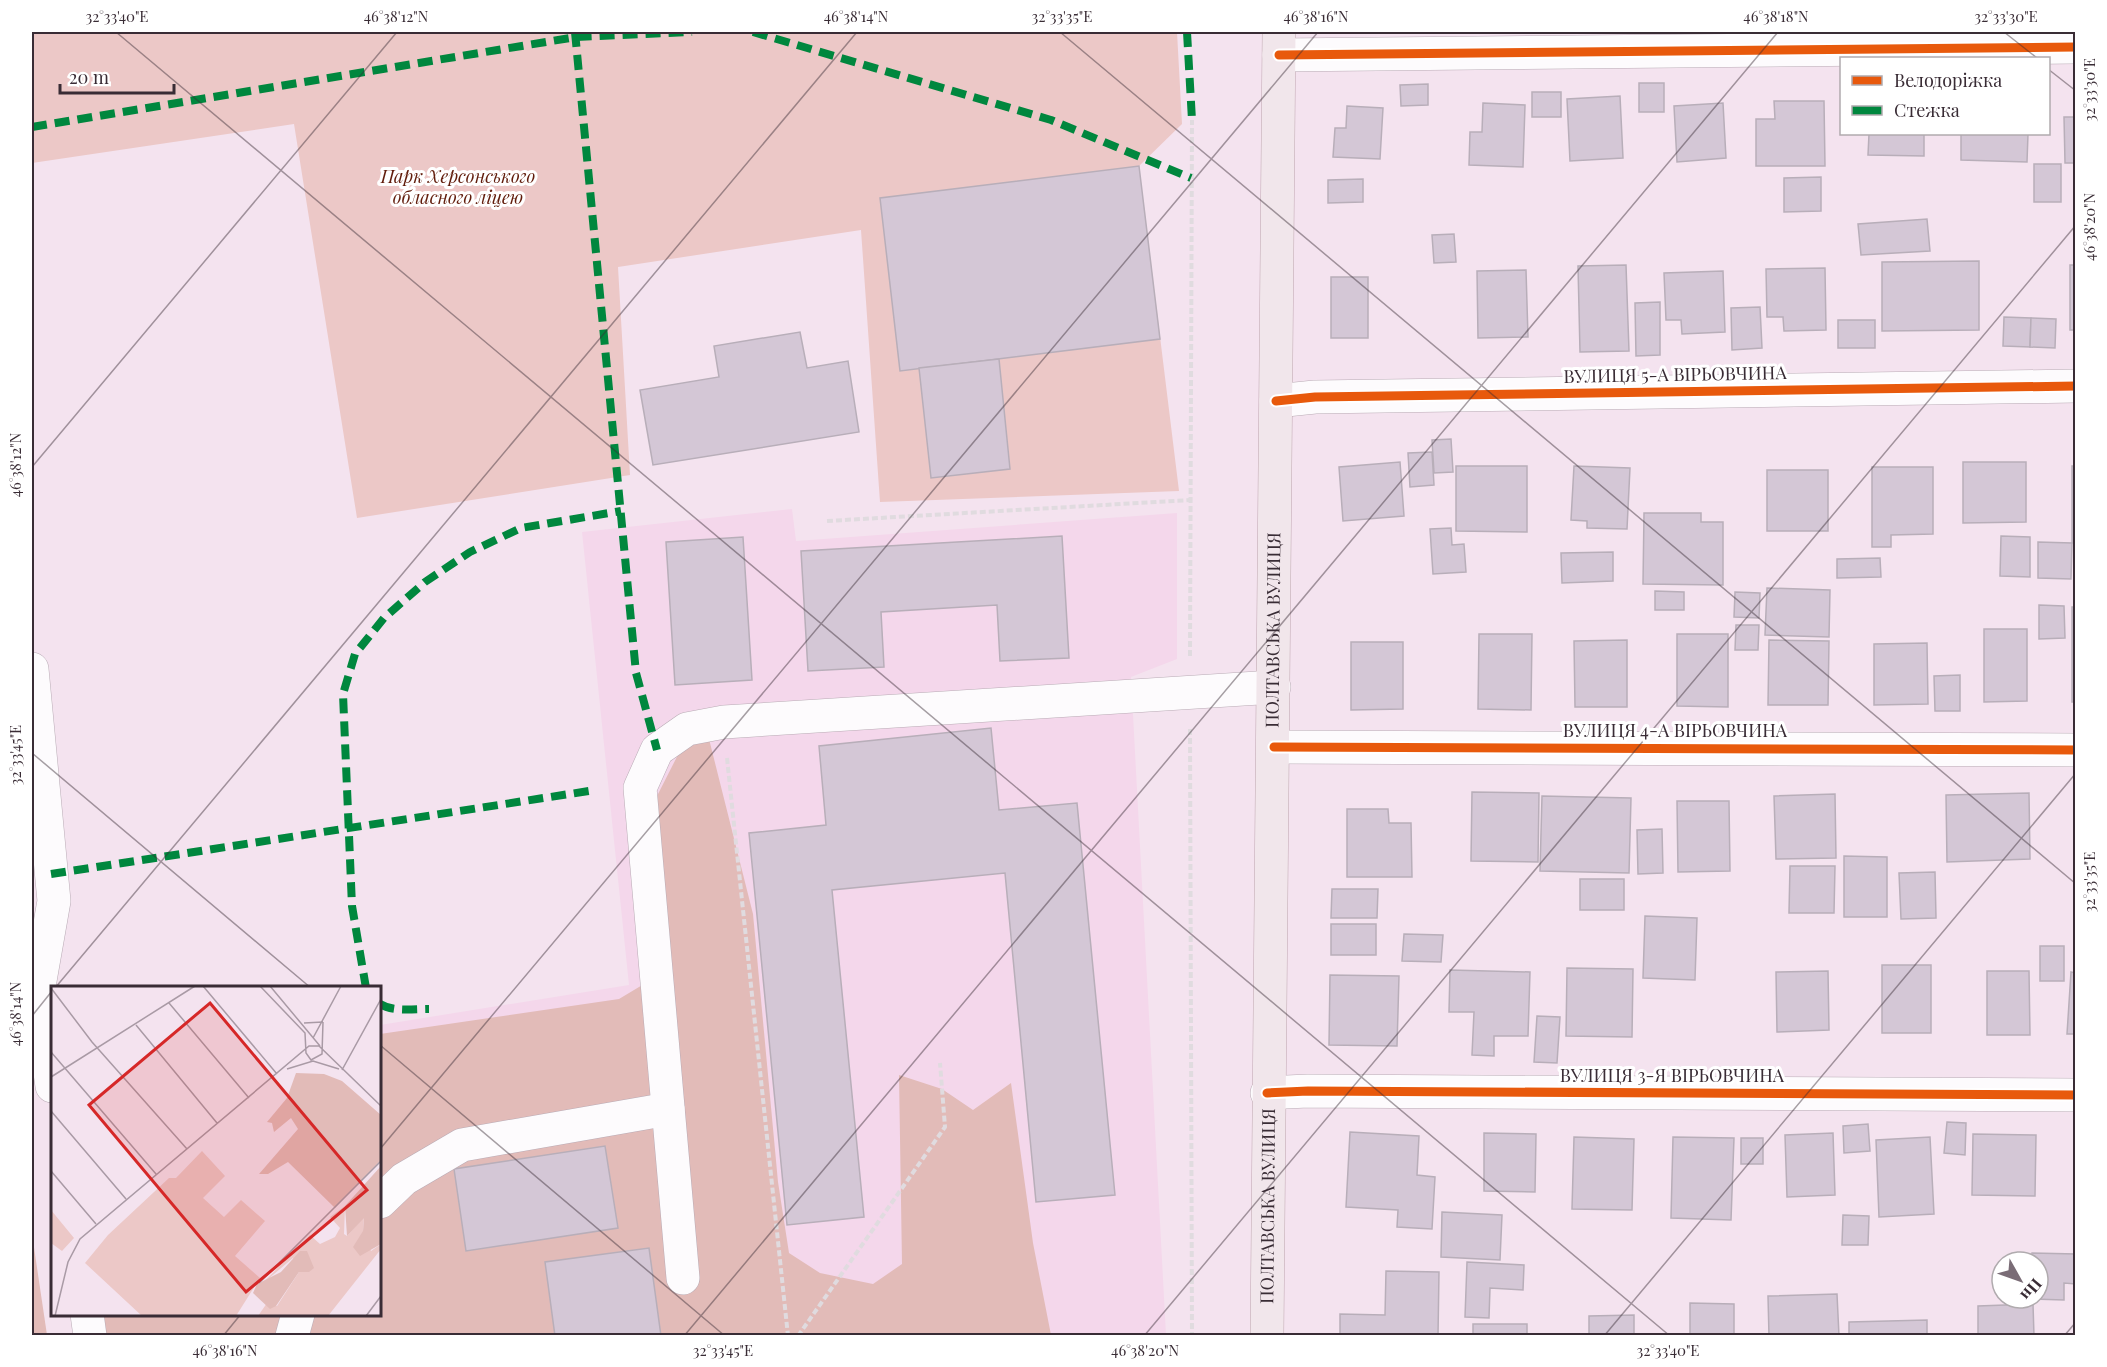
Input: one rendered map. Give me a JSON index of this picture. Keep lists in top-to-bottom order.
{
  "streets": {
    "main road": ["ПОЛТАВСЬКА ВУЛИЦЯ"],
    "street": ["ВУЛИЦЯ 5-А ВІРЬОВЧИНА", "ВУЛИЦЯ 4-А ВІРЬОВЧИНA", "ВУЛИЦЯ 3-Я ВІРЬОВЧИНА"]
  },
  "crossings": [
    ["ВУЛИЦЯ 5-А ВІРЬОВЧИНА", "ПОЛТАВСЬКА ВУЛИЦЯ"],
    ["ПОЛТАВСЬКА ВУЛИЦЯ", "ВУЛИЦЯ 4-А ВІРЬОВЧИНA"],
    ["ПОЛТАВСЬКА ВУЛИЦЯ", "ВУЛИЦЯ 3-Я ВІРЬОВЧИНА"]
  ],
  "parks": ["Парк Херсонського обласного ліцею"],
  "legend": ["Велодоріжка", "Стежка"],
  "scale_bar": "20 m",
  "north": "bottom right",
  "coordinates": [
    "32°33'40\"E",
    "46°38'12\"N",
    "46°38'14\"N",
    "32°33'35\"E",
    "46°38'16\"N",
    "46°38'18\"N",
    "32°33'30\"E",
    "46°38'20\"N",
    "32°33'45\"E"
  ]
}
